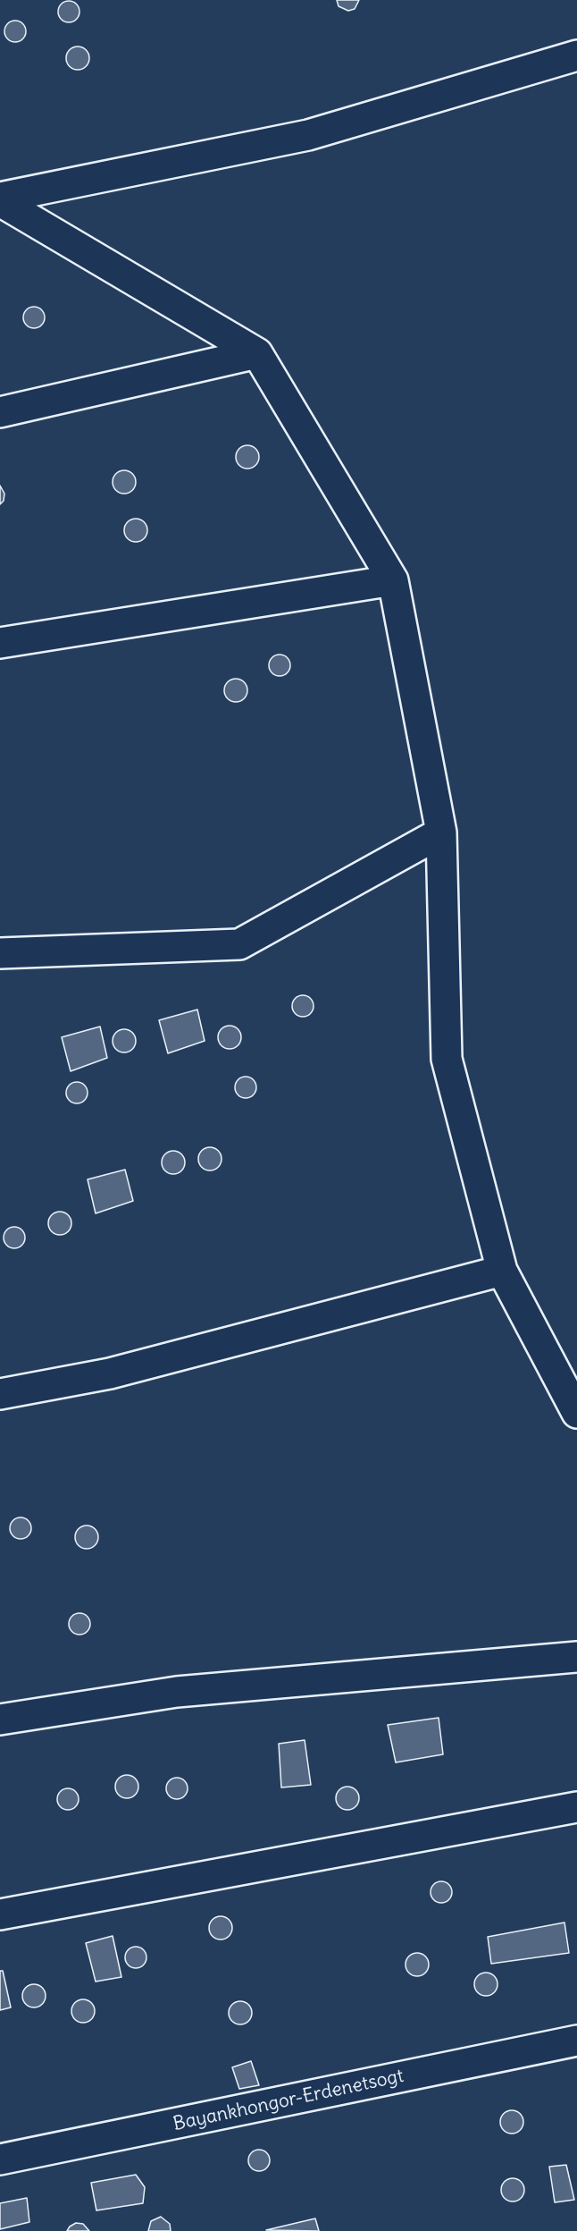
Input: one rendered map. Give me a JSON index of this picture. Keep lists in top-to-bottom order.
{
  "streets": {
    "street": ["Bayankhongor-Erdenetsogt"]
  }
}
